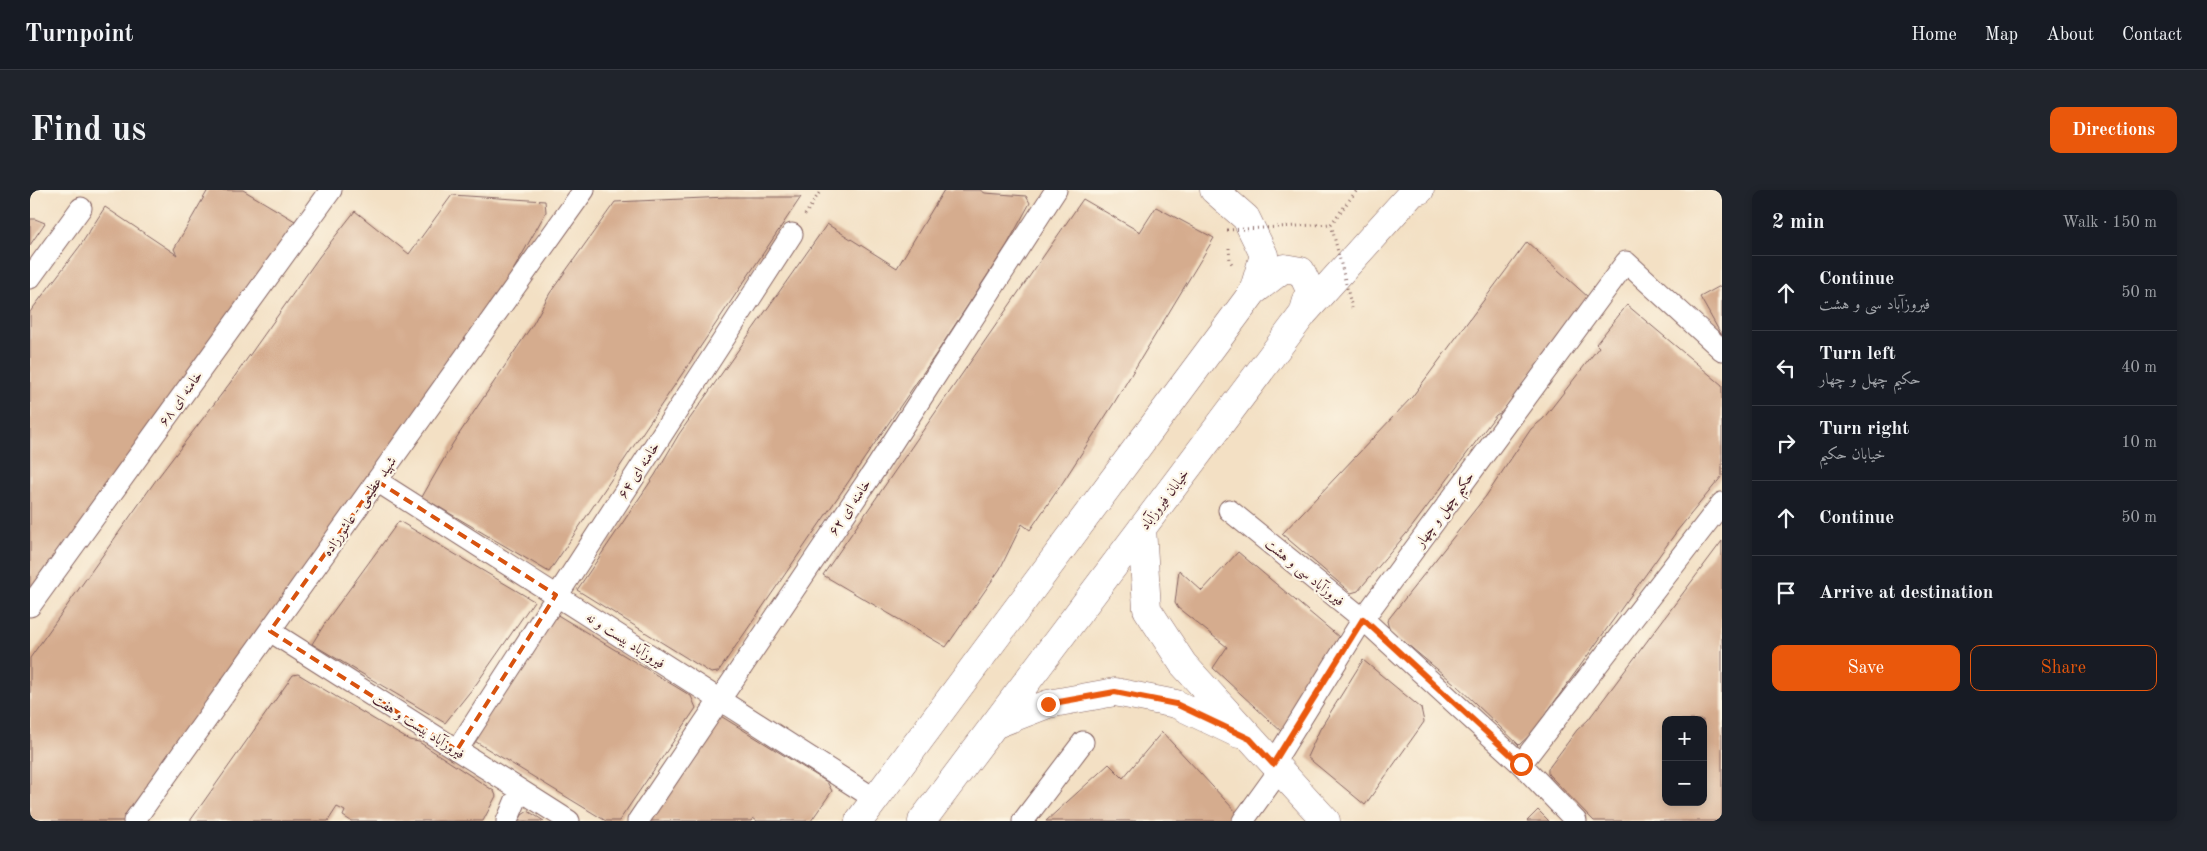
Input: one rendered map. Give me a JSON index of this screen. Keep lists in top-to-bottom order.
{
  "streets": {
    "main road": ["خیابان فیروزآباد"],
    "street": [
      "خامنه ای ۶۸",
      "خامنه ای ۶۴",
      "شهید عظیمی - عاشورزاده",
      "خامنه ای ۶۲",
      "حکیم چهل و چهار",
      "فیروزآباد سی و هشت",
      "فیروزآباد بیست و نه",
      "فیروزآباد بیست و هفت"
    ]
  },
  "crossings": [
    ["خامنه ای ۶۴", "فیروزآباد بیست و نه"],
    ["خامنه ای ۶۴", "فیروزآباد بیست و هفت"],
    ["شهید عظیمی - عاشورزاده", "فیروزآباد بیست و نه"],
    ["شهید عظیمی - عاشورزاده", "فیروزآباد بیست و هفت"],
    ["خامنه ای ۶۲", "فیروزآباد بیست و نه"],
    ["حکیم چهل و چهار", "فیروزآباد سی و هشت"]
  ],
  "page": {
    "header": "Turnpoint",
    "nav": [
      "Home",
      "Map",
      "About",
      "Contact"
    ],
    "buttons": [
      "Directions",
      ["Save", "Share"]
    ],
    "title": "Find us",
    "heading": ["2 min", "Walk · 150 m"],
    "list": [
      ["Continue", "فیروزآباد سی و هشت", "50 m"],
      ["Turn left", "حکیم چهل و چهار", "40 m"],
      ["Turn right", "خیابان حکیم", "10 m"],
      ["Continue", "50 m"],
      "Arrive at destination"
    ],
    "map_buttons": ["+", "−"]
  }
}
